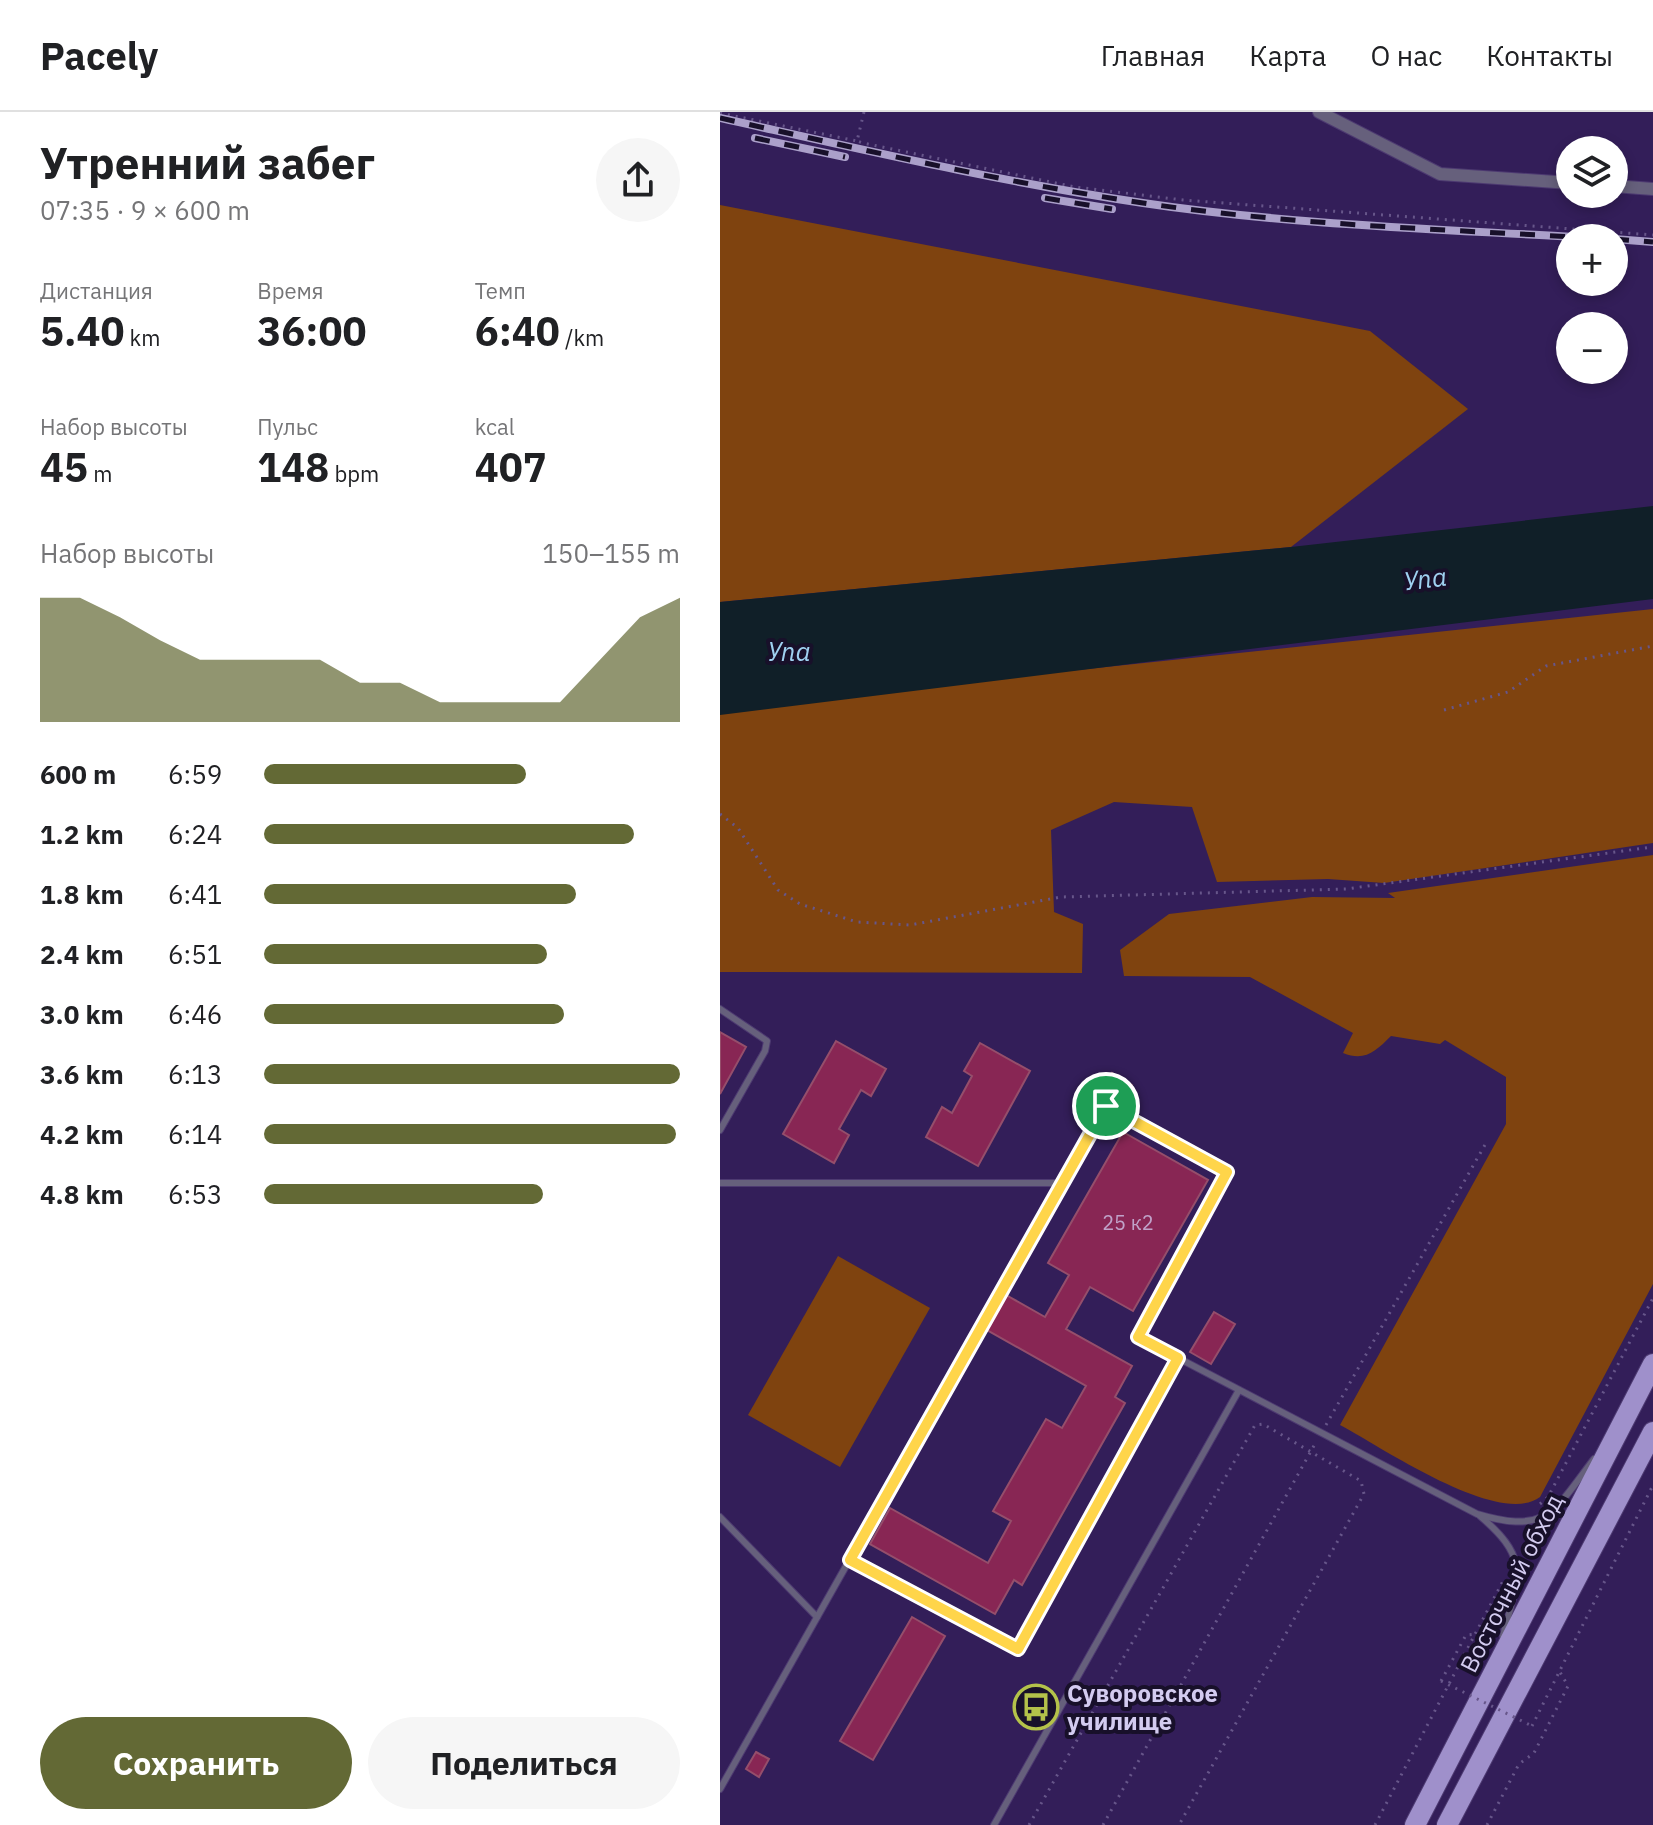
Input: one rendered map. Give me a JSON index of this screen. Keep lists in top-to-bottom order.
{
  "streets": {
    "main road": ["Восточный обход"]
  },
  "water": ["Упа"],
  "places": {
    "bus stop": ["Суворовское училище"]
  },
  "house_numbers": ["25 к2"],
  "page": {
    "header": "Pacely",
    "nav": [
      "Главная",
      "Карта",
      "О нас",
      "Контакты"
    ],
    "heading": ["Утренний забег", "07:35 · 9 × 600 m"],
    "map_buttons": ["+", "−"],
    "stats": [
      ["Дистанция", "5.40 km"],
      ["Время", "36:00"],
      ["Темп", "6:40 /km"],
      ["Набор высоты", "45 m"],
      ["Пульс", "148 bpm"],
      ["kcal", "407"]
    ],
    "chart": ["Набор высоты", "150–155 m"],
    "list": [
      {
        "name": "600 m",
        "note": "6:59"
      },
      {
        "name": "1.2 km",
        "note": "6:24"
      },
      {
        "name": "1.8 km",
        "note": "6:41"
      },
      {
        "name": "2.4 km",
        "note": "6:51"
      },
      {
        "name": "3.0 km",
        "note": "6:46"
      },
      {
        "name": "3.6 km",
        "note": "6:13"
      },
      {
        "name": "4.2 km",
        "note": "6:14"
      },
      {
        "name": "4.8 km",
        "note": "6:53"
      }
    ],
    "buttons": ["Сохранить", "Поделиться"]
  }
}
